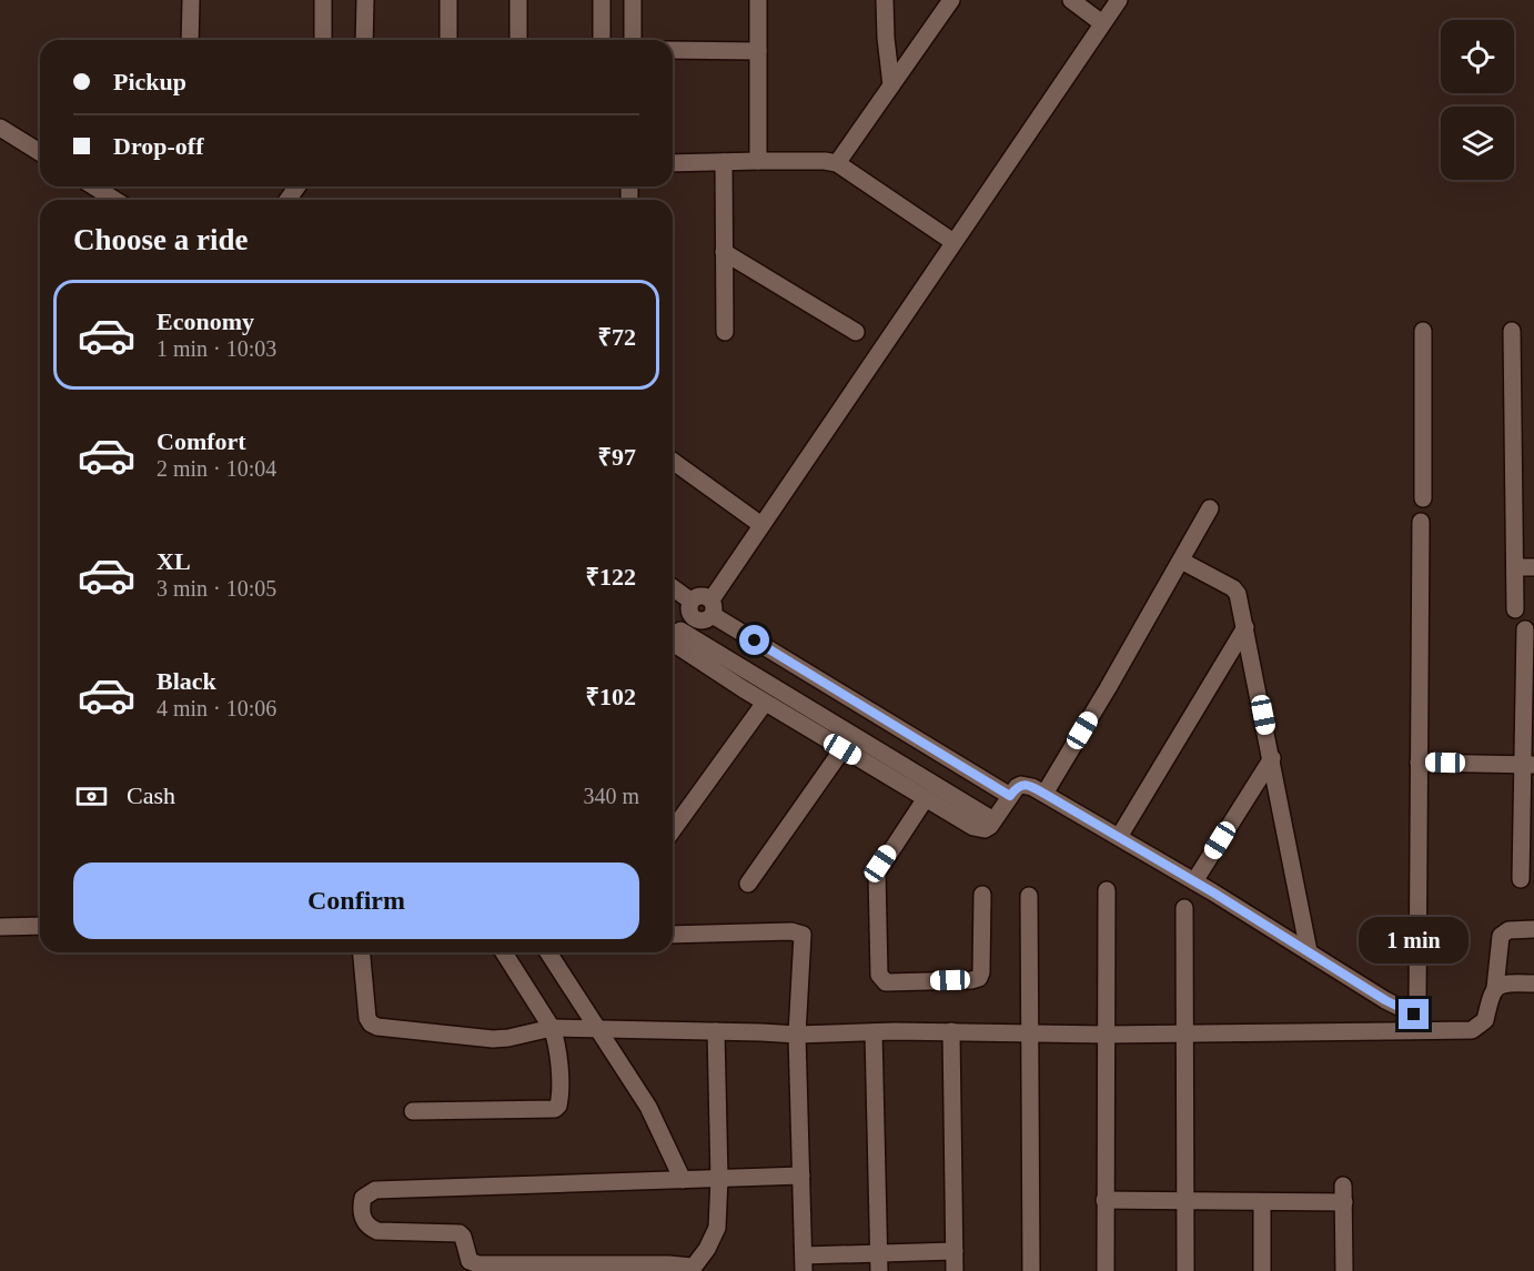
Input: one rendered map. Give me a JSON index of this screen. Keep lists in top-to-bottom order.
{
  "page": {
    "banner": ["Pickup", "Drop-off"],
    "heading": "Choose a ride",
    "list": [
      {
        "name": "Economy",
        "note": "1 min · 10:03",
        "value": "₹72"
      },
      {
        "name": "Comfort",
        "note": "2 min · 10:04",
        "value": "₹97"
      },
      {
        "name": "XL",
        "note": "3 min · 10:05",
        "value": "₹122"
      },
      {
        "name": "Black",
        "note": "4 min · 10:06",
        "value": "₹102"
      }
    ],
    "pay": ["Cash", "340 m"],
    "buttons": "Confirm",
    "bubble": "1 min"
  }
}
